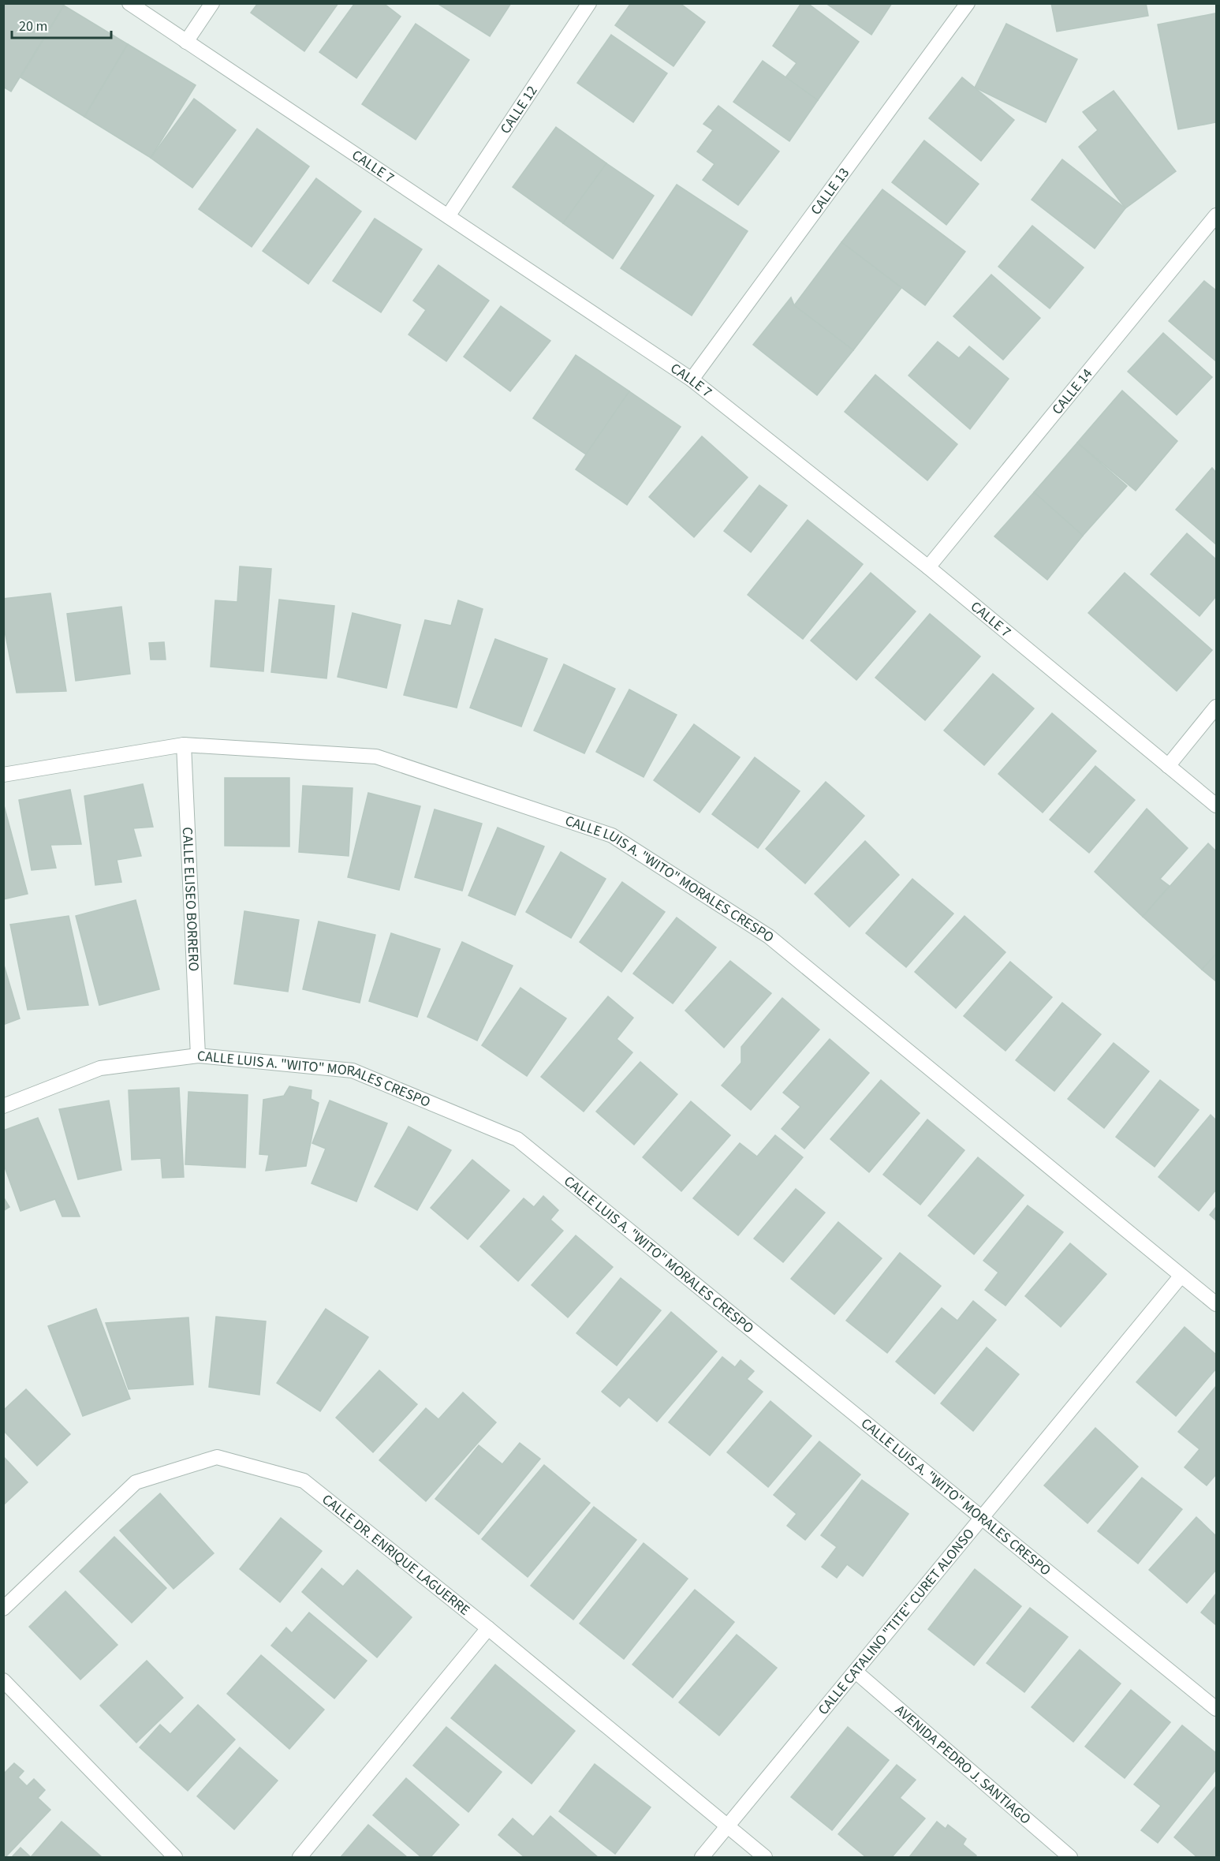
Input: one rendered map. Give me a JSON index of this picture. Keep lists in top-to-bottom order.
{
  "streets": {
    "street": [
      "CALLE 12",
      "CALLE 7",
      "CALLE 13",
      "CALLE 14",
      "CALLE LUIS A. \"WITO\" MORALES CRESPO",
      "CALLE ELISEO BORRERO",
      "CALLE DR. ENRIQUE LAGUERRE",
      "CALLE CATALINO \"TITE\" CURET ALONSO",
      "AVENIDA PEDRO J. SANTIAGO"
    ]
  },
  "crossings": [
    ["CALLE 12", "CALLE 7"],
    ["CALLE 7", "CALLE 13"],
    ["CALLE 7", "CALLE 14"],
    ["CALLE LUIS A. \"WITO\" MORALES CRESPO", "CALLE ELISEO BORRERO"],
    ["CALLE LUIS A. \"WITO\" MORALES CRESPO", "CALLE CATALINO \"TITE\" CURET ALONSO"],
    ["CALLE DR. ENRIQUE LAGUERRE", "CALLE CATALINO \"TITE\" CURET ALONSO"],
    ["CALLE CATALINO \"TITE\" CURET ALONSO", "AVENIDA PEDRO J. SANTIAGO"]
  ],
  "scale_bar": "20 m"
}
